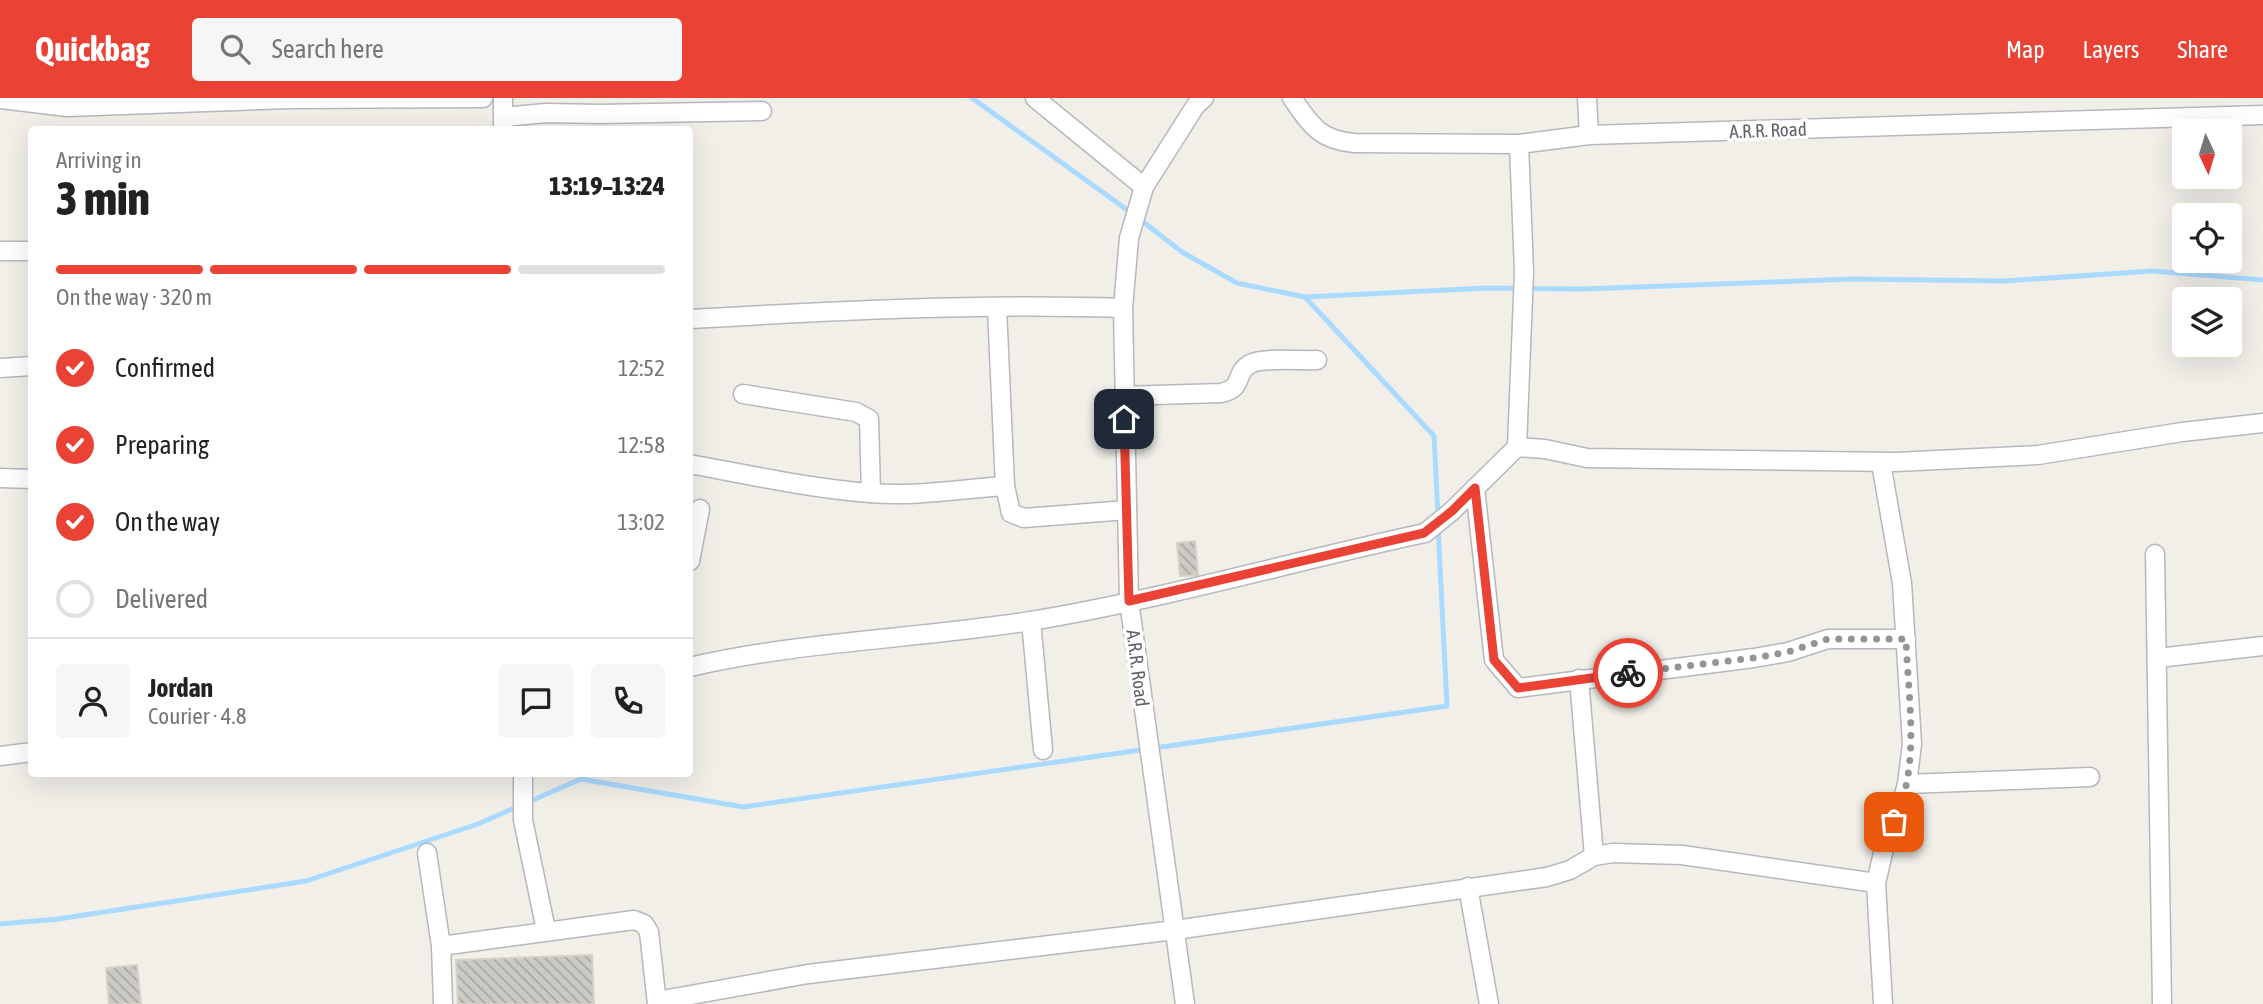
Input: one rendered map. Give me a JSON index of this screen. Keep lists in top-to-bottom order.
{
  "streets": {
    "street": ["A.R.R. Road"]
  },
  "north": "bottom",
  "page": {
    "header": "Quickbag",
    "search": "Search here",
    "nav": ["Map", "Layers", "Share"],
    "heading": ["3 min", "Arriving in", "13:19–13:24"],
    "panel": ["Jordan", "Courier · 4.8"],
    "bar": "On the way · 320 m",
    "list": [
      ["Confirmed", "12:52"],
      ["Preparing", "12:58"],
      ["On the way", "13:02"],
      "Delivered"
    ]
  }
}
